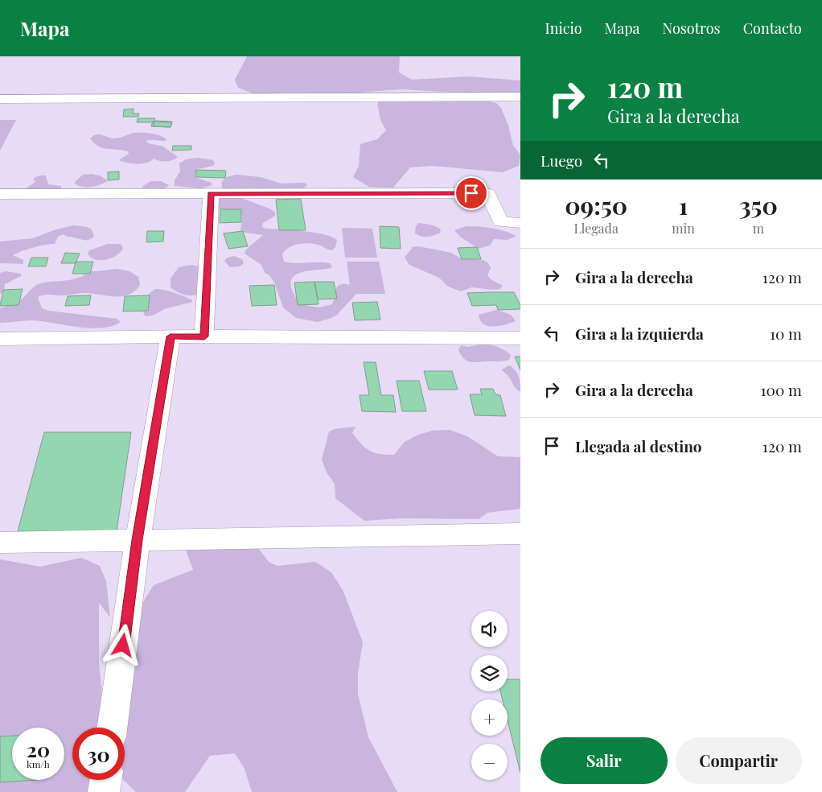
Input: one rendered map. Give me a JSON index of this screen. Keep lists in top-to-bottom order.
{
  "page": {
    "header": "Mapa",
    "nav": [
      "Inicio",
      "Mapa",
      "Nosotros",
      "Contacto"
    ],
    "turn": ["120 m", "Gira a la derecha"],
    "then": "Luego",
    "eta": [
      "09:50",
      "Llegada",
      "1",
      "min",
      "350",
      "m"
    ],
    "list": [
      {
        "name": "Gira a la derecha",
        "value": "120 m"
      },
      {
        "name": "Gira a la izquierda",
        "value": "10 m"
      },
      {
        "name": "Gira a la derecha",
        "value": "100 m"
      },
      {
        "name": "Llegada al destino",
        "value": "120 m"
      }
    ],
    "map_buttons": ["+", "−"],
    "speed": "20 km/h",
    "limit": "30",
    "buttons": ["Salir", "Compartir"]
  }
}
